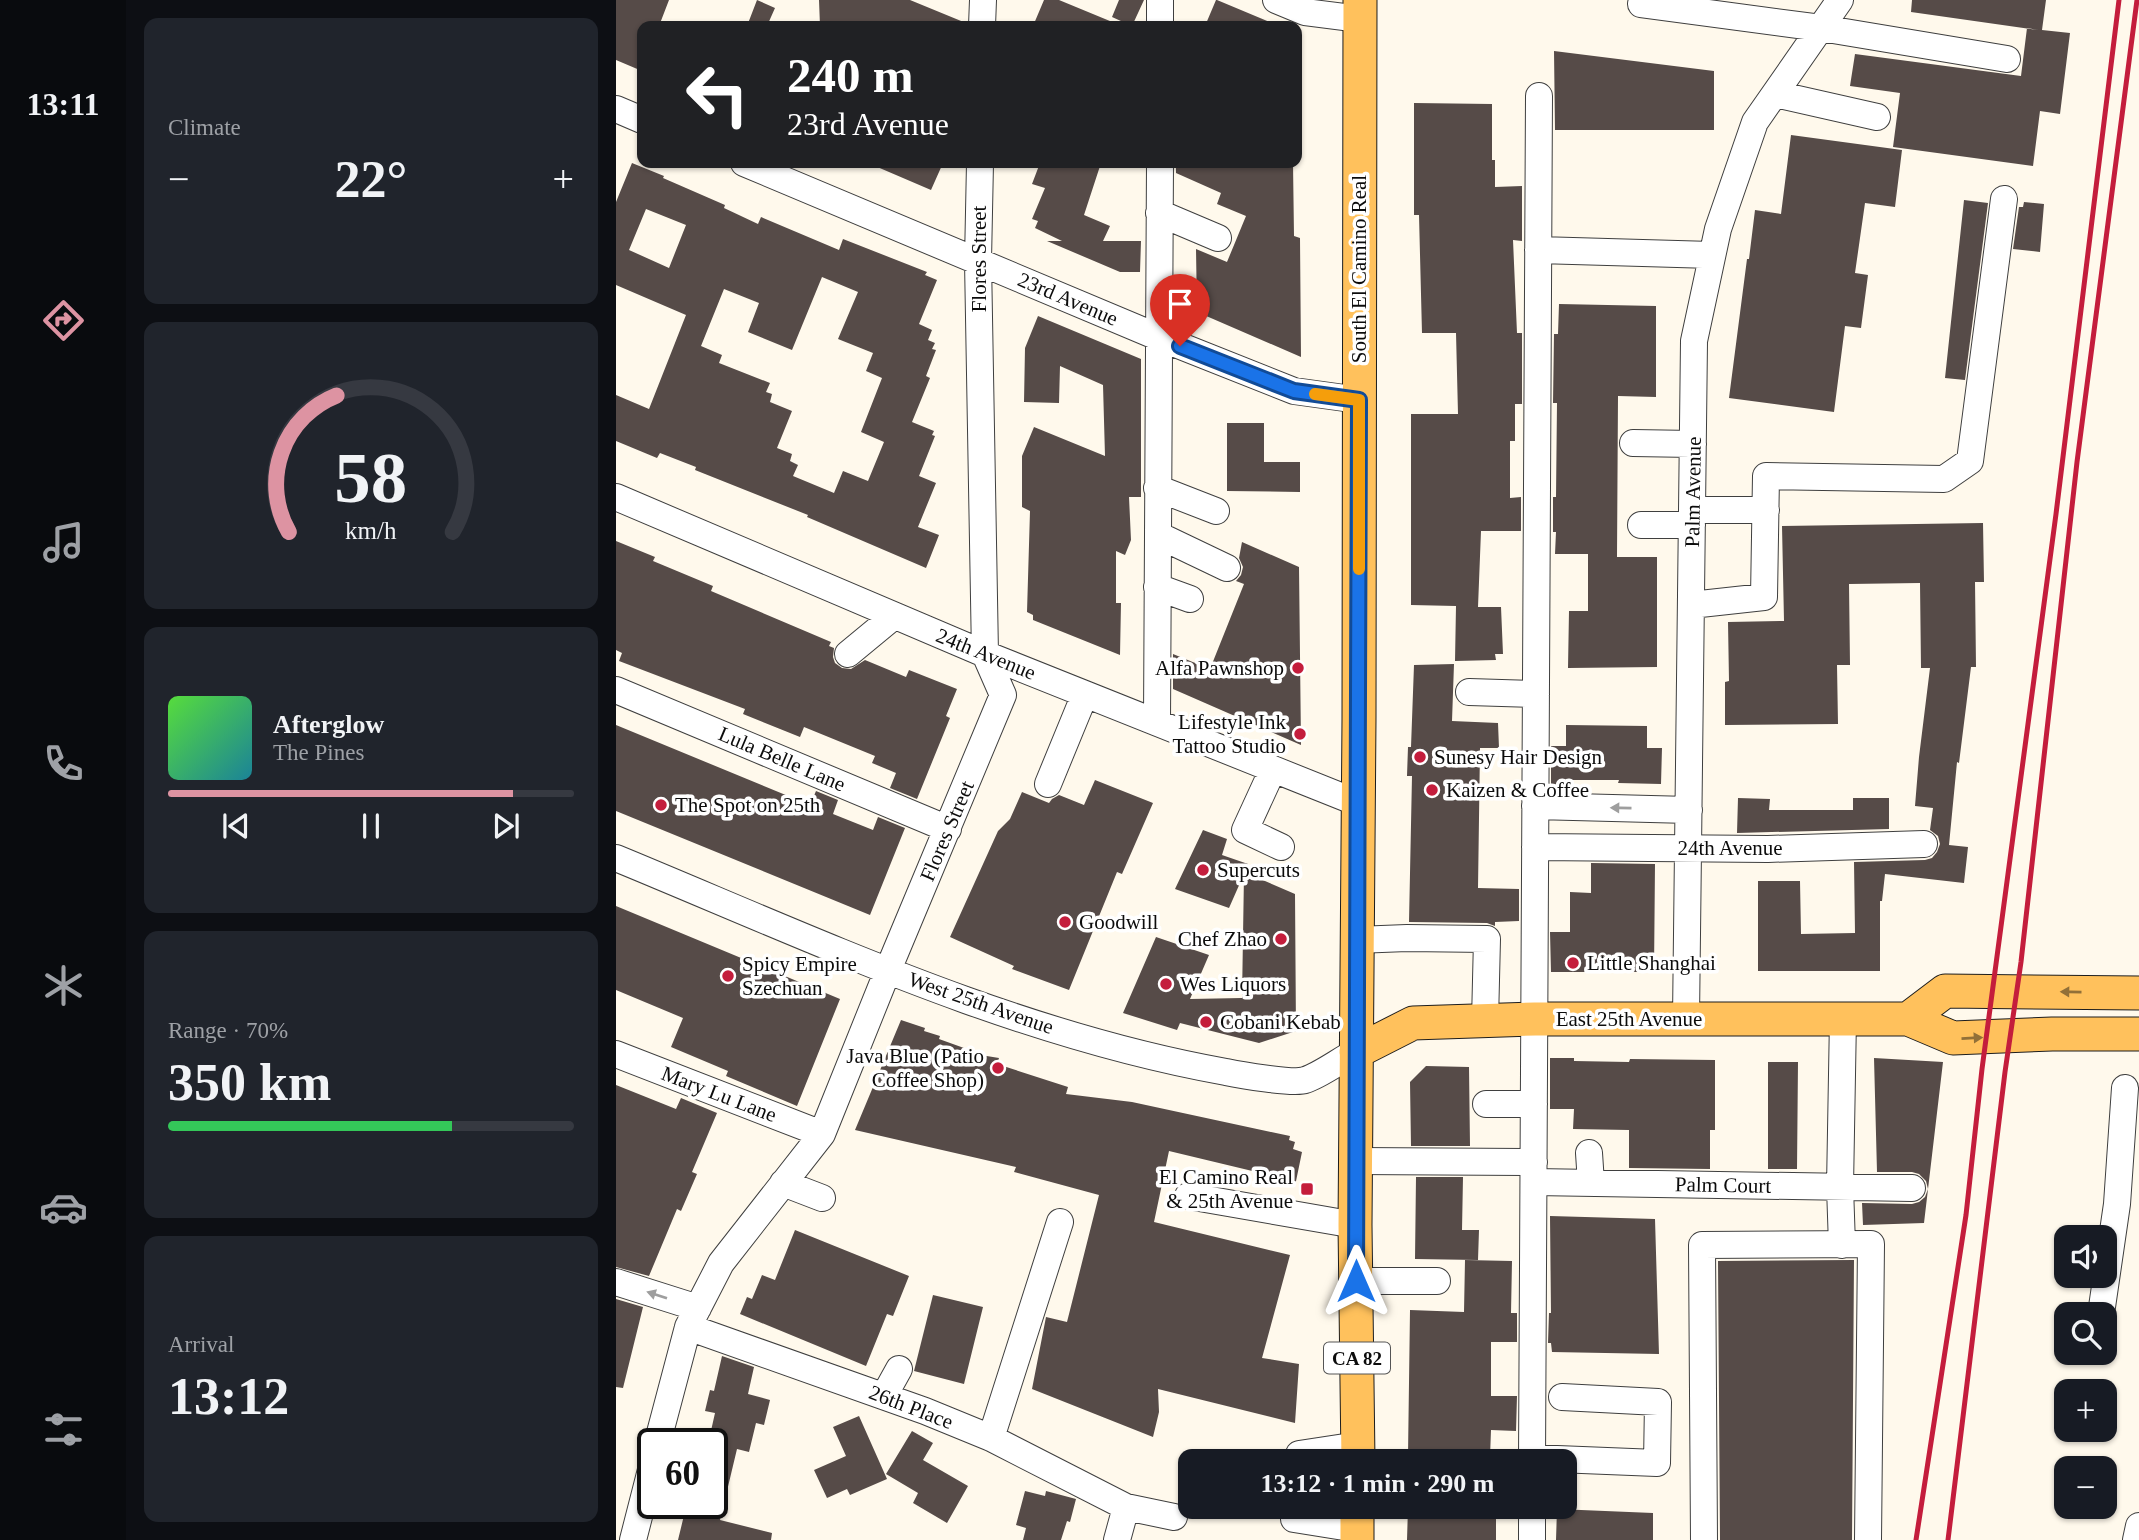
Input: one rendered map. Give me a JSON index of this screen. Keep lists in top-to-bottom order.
{
  "streets": {
    "main road": ["South El Camino Real", "East 25th Avenue", "CA 82"],
    "street": [
      "Flores Street",
      "23rd Avenue",
      "Palm Avenue",
      "24th Avenue",
      "Lula Belle Lane",
      "West 25th Avenue",
      "Mary Lu Lane",
      "Palm Court",
      "26th Place"
    ]
  },
  "crossings": [
    ["Flores Street", "23rd Avenue"],
    ["Flores Street", "24th Avenue"],
    ["Flores Street", "Lula Belle Lane"],
    ["Flores Street", "West 25th Avenue"],
    ["Flores Street", "Mary Lu Lane"],
    ["Flores Street", "26th Place"],
    ["South El Camino Real", "23rd Avenue"],
    ["South El Camino Real", "24th Avenue"],
    ["South El Camino Real", "West 25th Avenue"],
    ["South El Camino Real", "East 25th Avenue"],
    ["South El Camino Real", "Palm Court"],
    ["Palm Avenue", "24th Avenue"],
    ["Palm Avenue", "East 25th Avenue"],
    ["West 25th Avenue", "East 25th Avenue"]
  ],
  "places": {
    "other": [
      "Alfa Pawnshop",
      "Lifestyle Ink Tattoo Studio",
      "Sunesy Hair Design",
      "Kaizen & Coffee",
      "The Spot on 25th",
      "Supercuts",
      "Goodwill",
      "Chef Zhao",
      "Little Shanghai",
      "Spicy Empire Szechuan",
      "Wes Liquors",
      "Cobani Kebab",
      "Java Blue (Patio Coffee Shop)"
    ],
    "transit": ["El Camino Real & 25th Avenue"]
  },
  "page": {
    "tabs": "13:11",
    "tile": [
      "Climate",
      ["Range · 70%", "350 km"],
      ["Arrival", "13:12"]
    ],
    "turn": ["240 m", "23rd Avenue"],
    "heat": ["−", "22°", "+"],
    "song": ["Afterglow", "The Pines"],
    "map_buttons": ["+", "−"],
    "limit": "60",
    "trip": "13:12 · 1 min · 290 m",
    "gauge": ["58", "km/h"]
  }
}
